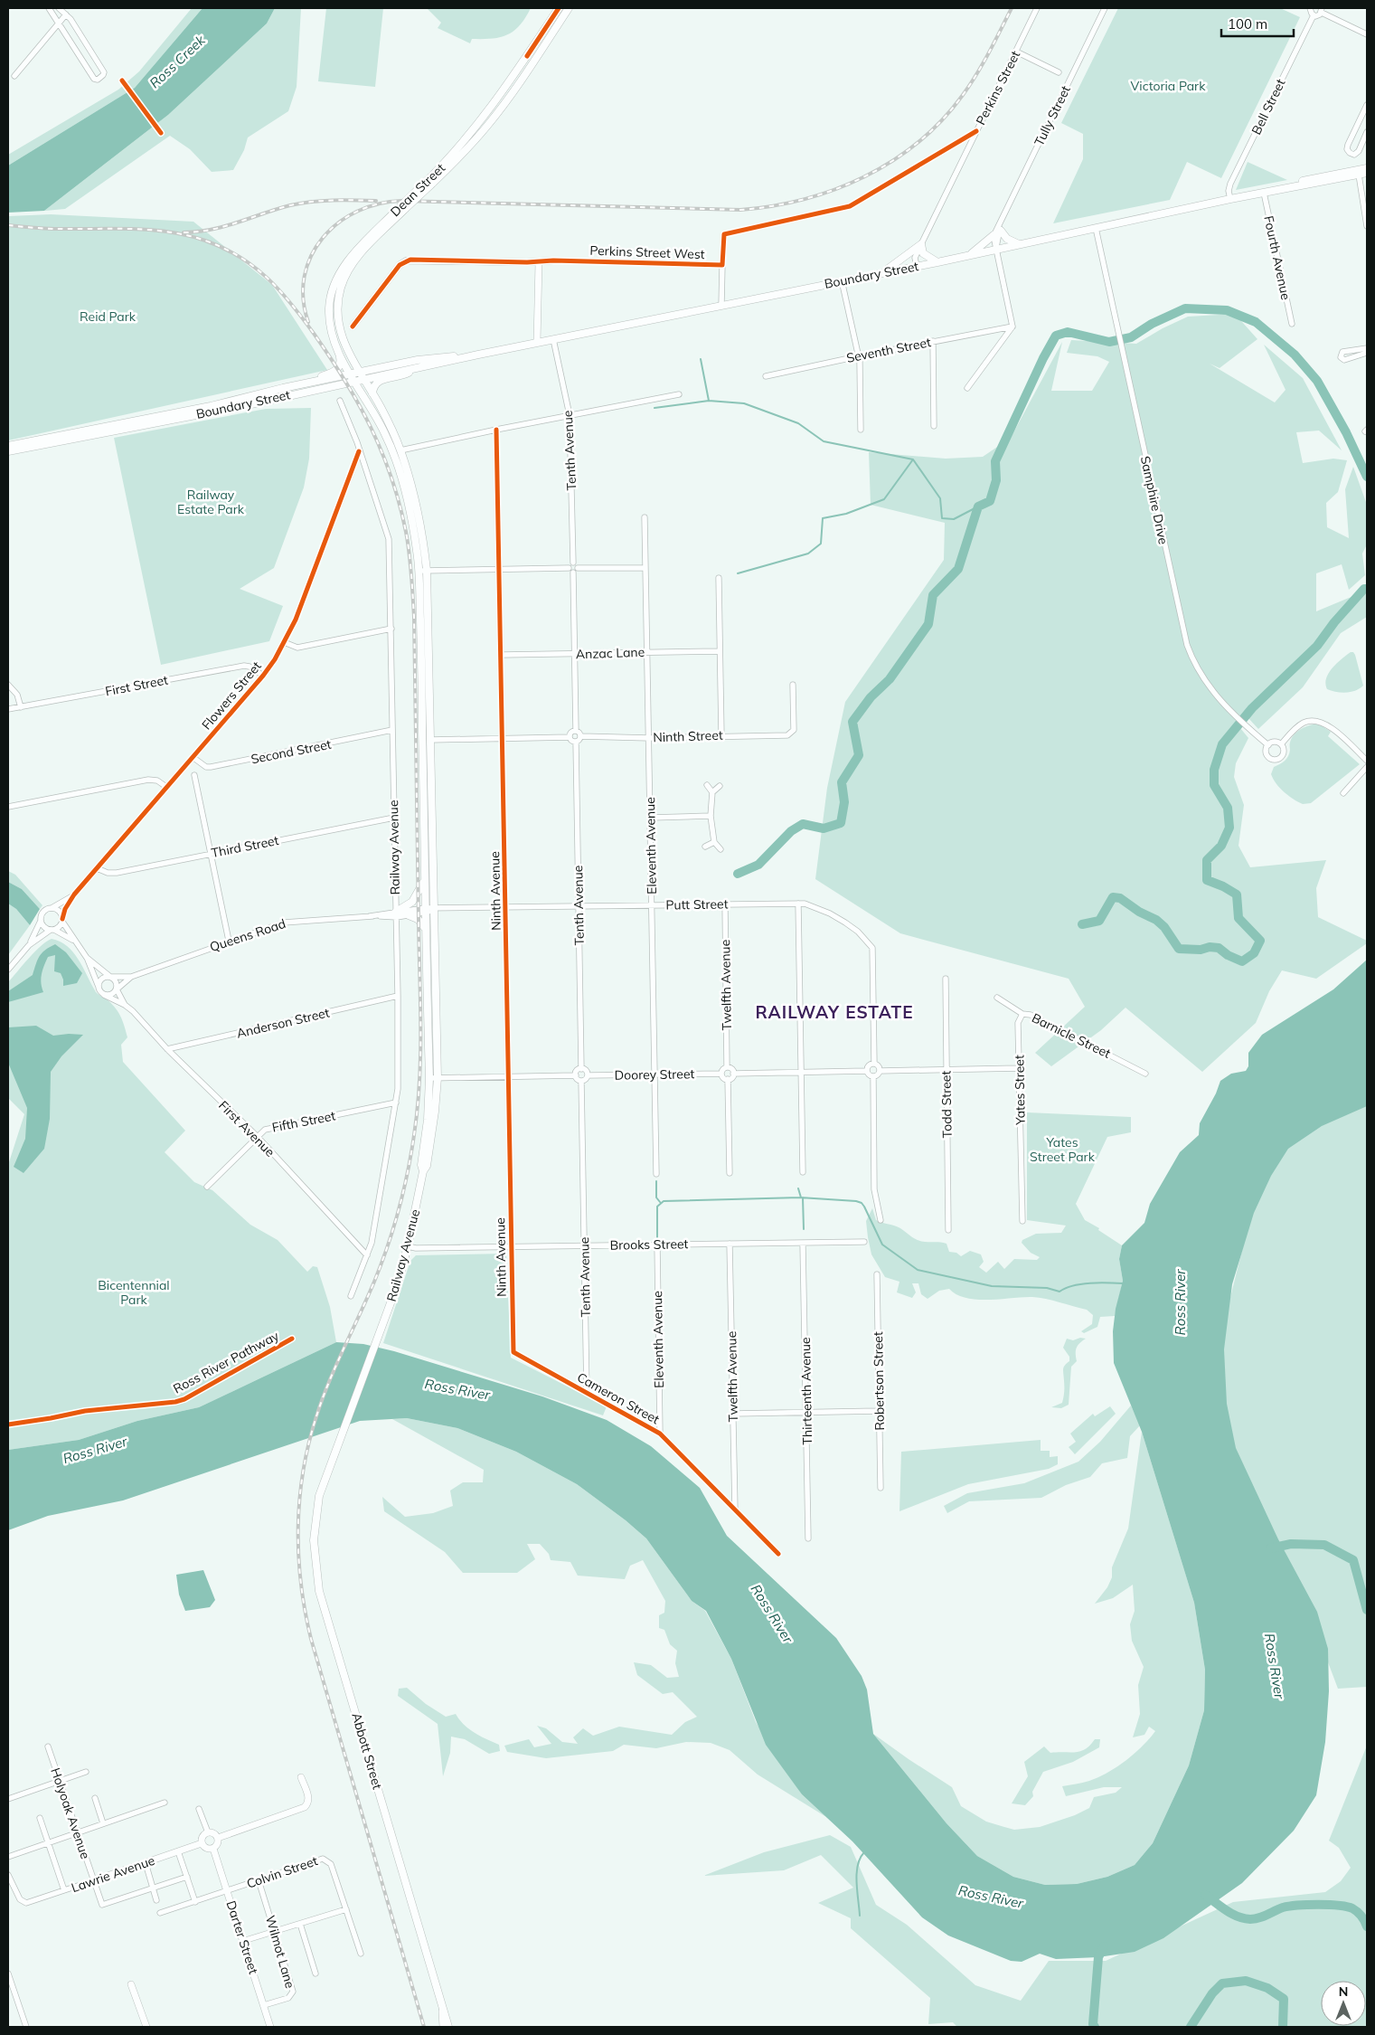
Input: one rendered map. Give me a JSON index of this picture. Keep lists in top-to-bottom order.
{
  "streets": {
    "main road": [
      "Dean Street",
      "Boundary Street",
      "Railway Avenue",
      "Abbott Street"
    ],
    "street": [
      "Perkins Street",
      "Bell Street",
      "Tully Street",
      "Perkins Street West",
      "Fourth Avenue",
      "Seventh Street",
      "Tenth Avenue",
      "Samphire Drive",
      "Anzac Lane",
      "First Street",
      "Flowers Street",
      "Ninth Street",
      "Second Street",
      "Eleventh Avenue",
      "Third Street",
      "Ninth Avenue",
      "Putt Street",
      "Queens Road",
      "Twelfth Avenue",
      "Anderson Street",
      "Barnicle Street",
      "Doorey Street",
      "Yates Street",
      "Todd Street",
      "Fifth Street",
      "First Avenue",
      "Brooks Street",
      "Robertson Street",
      "Thirteenth Avenue",
      "Cameron Street",
      "Holyoak Avenue",
      "Colvin Street",
      "Lawrie Avenue",
      "Darter Street",
      "Wilmot Lane"
    ],
    "cycle path": ["Ross River Pathway"]
  },
  "crossings": [
    ["Perkins Street", "Perkins Street West"],
    ["Perkins Street", "Boundary Street"],
    ["Bell Street", "Boundary Street"],
    ["Tully Street", "Boundary Street"],
    ["Dean Street", "Boundary Street"],
    ["Dean Street", "Railway Avenue"],
    ["Fourth Avenue", "Boundary Street"],
    ["Boundary Street", "Tenth Avenue"],
    ["Boundary Street", "Samphire Drive"],
    ["Boundary Street", "Railway Avenue"],
    ["Tenth Avenue", "Ninth Street"],
    ["Tenth Avenue", "Putt Street"],
    ["Tenth Avenue", "Doorey Street"],
    ["Tenth Avenue", "Brooks Street"],
    ["Tenth Avenue", "Cameron Street"],
    ["Anzac Lane", "Eleventh Avenue"],
    ["Anzac Lane", "Ninth Avenue"],
    ["First Street", "Flowers Street"],
    ["Flowers Street", "Second Street"],
    ["Flowers Street", "Third Street"],
    ["Flowers Street", "Railway Avenue"],
    ["Ninth Street", "Eleventh Avenue"],
    ["Second Street", "Railway Avenue"],
    ["Eleventh Avenue", "Putt Street"],
    ["Eleventh Avenue", "Doorey Street"],
    ["Eleventh Avenue", "Brooks Street"],
    ["Eleventh Avenue", "Cameron Street"],
    ["Third Street", "Railway Avenue"],
    ["Railway Avenue", "Putt Street"],
    ["Railway Avenue", "Queens Road"],
    ["Railway Avenue", "Anderson Street"],
    ["Railway Avenue", "Fifth Street"],
    ["Railway Avenue", "First Avenue"],
    ["Railway Avenue", "Brooks Street"],
    ["Railway Avenue", "Abbott Street"],
    ["Ninth Avenue", "Putt Street"],
    ["Ninth Avenue", "Brooks Street"],
    ["Ninth Avenue", "Cameron Street"],
    ["Putt Street", "Queens Road"],
    ["Putt Street", "Twelfth Avenue"],
    ["Queens Road", "First Avenue"],
    ["Twelfth Avenue", "Doorey Street"],
    ["Twelfth Avenue", "Brooks Street"],
    ["Twelfth Avenue", "Cameron Street"],
    ["Anderson Street", "First Avenue"],
    ["Barnicle Street", "Yates Street"],
    ["Fifth Street", "First Avenue"],
    ["Brooks Street", "Thirteenth Avenue"],
    ["Holyoak Avenue", "Lawrie Avenue"],
    ["Colvin Street", "Darter Street"],
    ["Colvin Street", "Wilmot Lane"],
    ["Lawrie Avenue", "Darter Street"],
    ["Darter Street", "Wilmot Lane"]
  ],
  "districts": ["RAILWAY ESTATE"],
  "water": ["Ross Creek", "Ross River"],
  "parks": [
    "Victoria Park",
    "Reid Park",
    "Railway Estate Park",
    "Yates Street Park",
    "Bicentennial Park"
  ],
  "scale_bar": "100 m",
  "north": "top"
}
